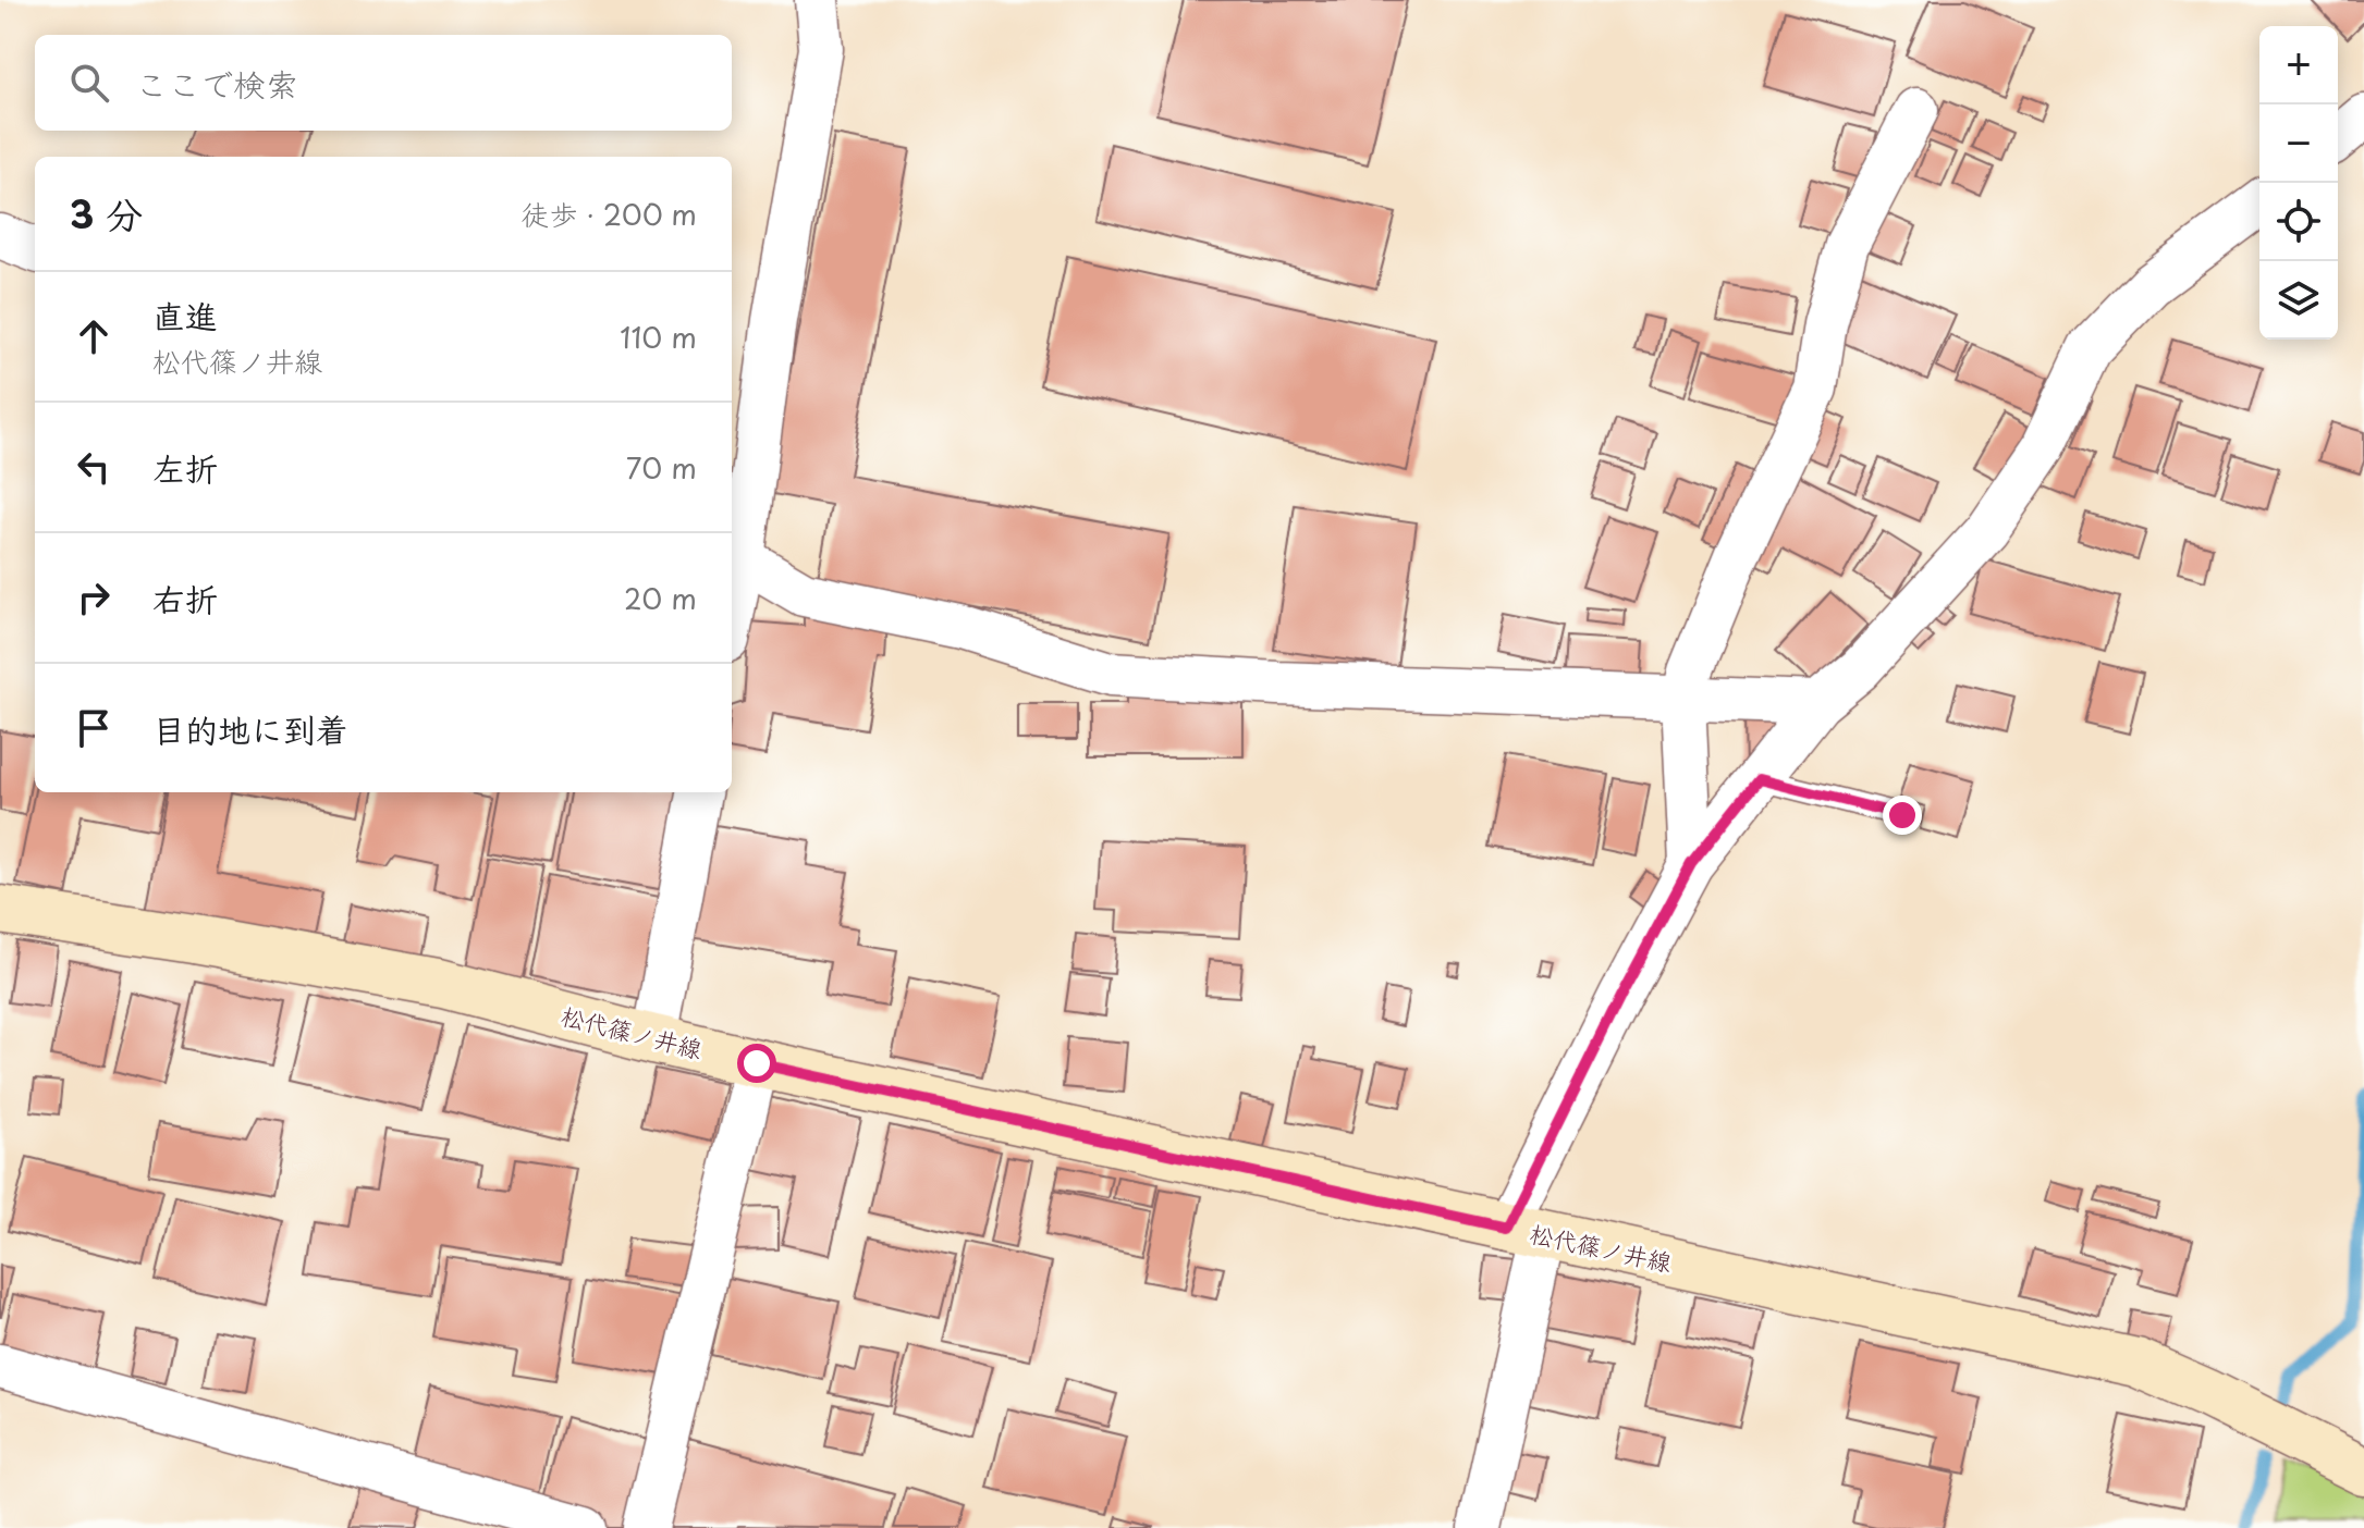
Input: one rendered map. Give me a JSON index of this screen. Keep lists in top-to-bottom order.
{
  "streets": {
    "main road": ["松代篠ノ井線"]
  },
  "page": {
    "map_buttons": ["+", "−"],
    "search": "ここで検索",
    "heading": ["3 分", "徒歩 · 200 m"],
    "list": [
      ["直進", "松代篠ノ井線", "110 m"],
      ["左折", "70 m"],
      ["右折", "20 m"],
      "目的地に到着"
    ]
  }
}
